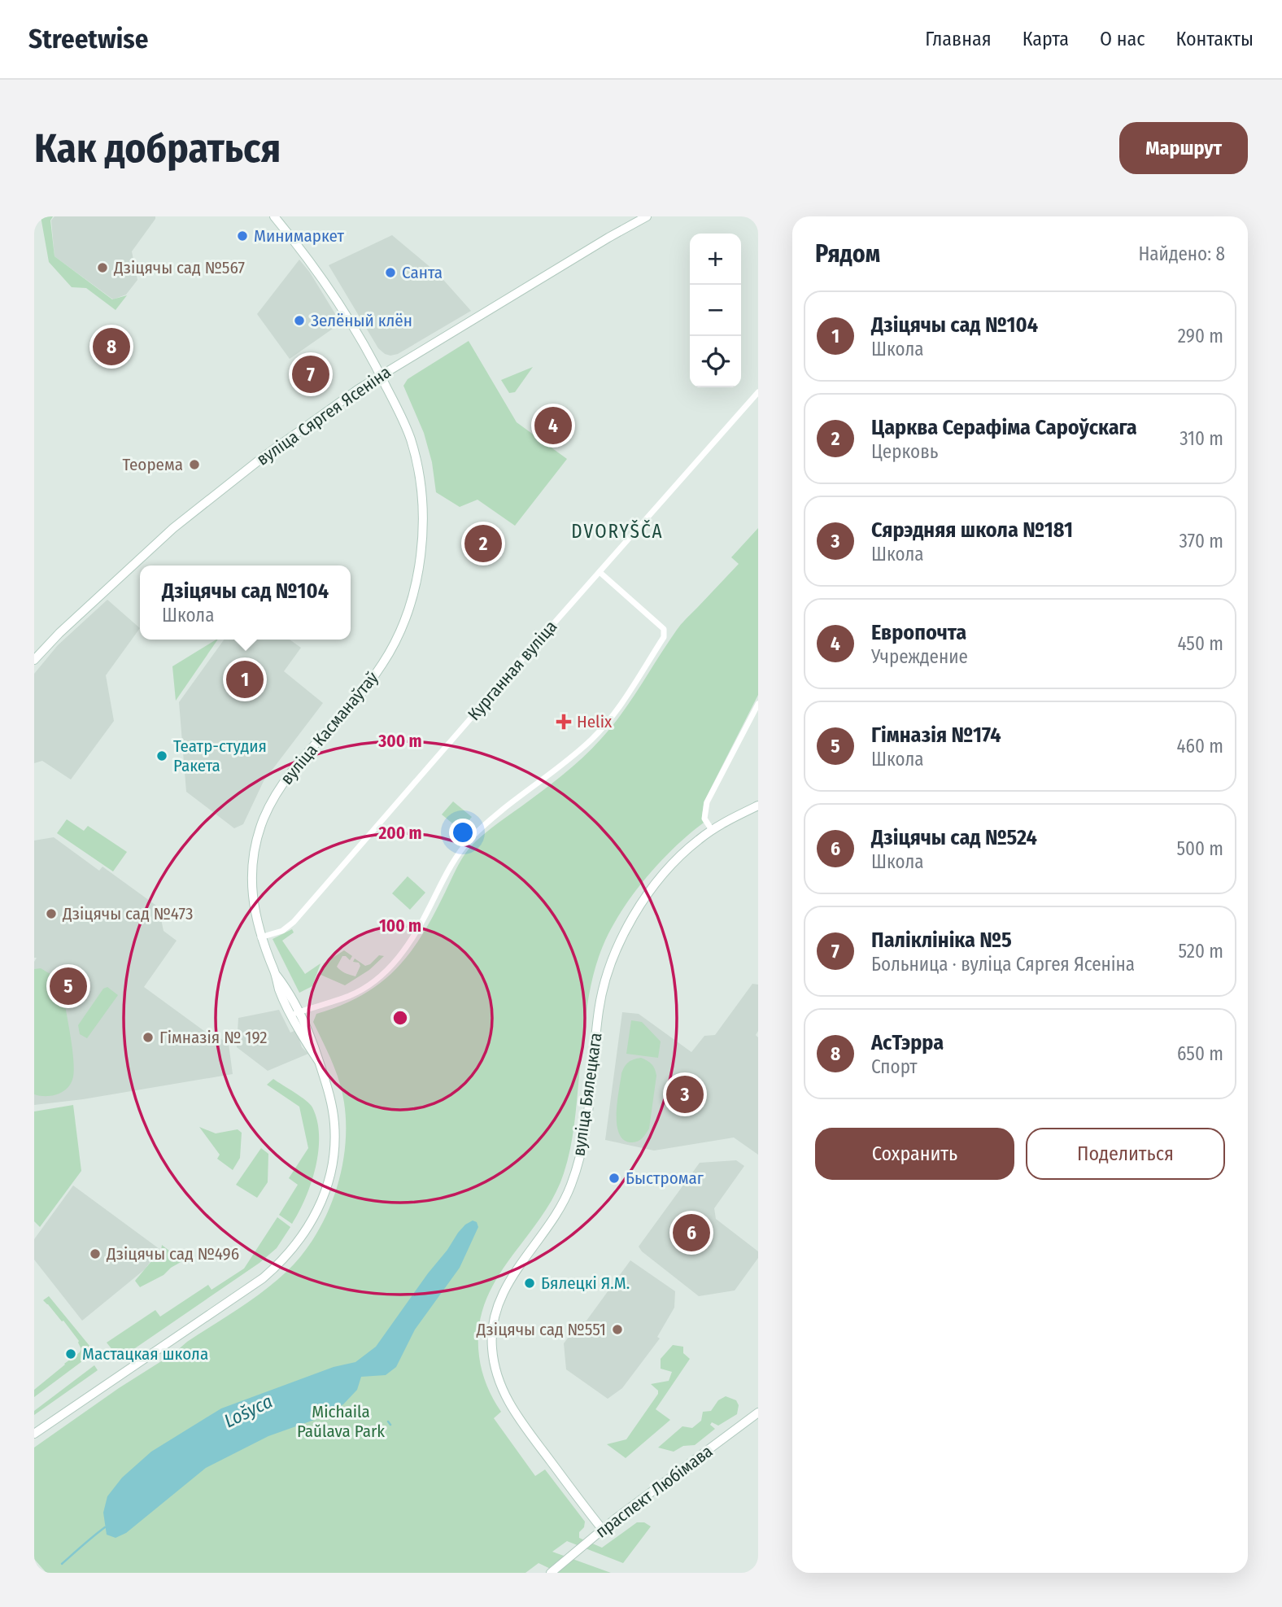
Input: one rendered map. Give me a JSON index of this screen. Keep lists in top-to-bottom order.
{
  "streets": {
    "street": [
      "вуліца Сяргея Ясеніна",
      "Курганная вуліца",
      "вуліца Касманаўтаў",
      "вуліца Бялецкага",
      "праспект Любімава"
    ]
  },
  "crossings": [
    ["вуліца Сяргея Ясеніна", "вуліца Касманаўтаў"],
    ["Курганная вуліца", "вуліца Касманаўтаў"],
    ["вуліца Бялецкага", "праспект Любімава"]
  ],
  "districts": ["DVORYŠČA"],
  "water": ["Lošyca"],
  "parks": ["Michaila Paŭlava Park"],
  "places": {
    "other": [
      "Минимаркет",
      "Дзіцячы сад №567",
      "Санта",
      "Зелёный клён",
      "Теорема",
      "Театр-студия Ракета",
      "Дзіцячы сад №473",
      "Гімназія № 192",
      "Быстромаг",
      "Дзіцячы сад №496",
      "Бялецкі Я.М.",
      "Дзіцячы сад №551",
      "Мастацкая школа"
    ],
    "health": ["Helix"]
  },
  "page": {
    "header": "Streetwise",
    "nav": [
      "Главная",
      "Карта",
      "О нас",
      "Контакты"
    ],
    "buttons": [
      "Маршрут",
      ["Сохранить", "Поделиться"]
    ],
    "title": "Как добраться",
    "heading": ["Рядом", "Найдено: 8"],
    "map_buttons": ["+", "−"],
    "list": [
      {
        "mark": "1",
        "name": "Дзіцячы сад №104",
        "note": "Школа",
        "value": "290 m"
      },
      {
        "mark": "2",
        "name": "Царква Серафіма Сароўскага",
        "note": "Церковь",
        "value": "310 m"
      },
      {
        "mark": "3",
        "name": "Сярэдняя школа №181",
        "note": "Школа",
        "value": "370 m"
      },
      {
        "mark": "4",
        "name": "Европочта",
        "note": "Учреждение",
        "value": "450 m"
      },
      {
        "mark": "5",
        "name": "Гімназія №174",
        "note": "Школа",
        "value": "460 m"
      },
      {
        "mark": "6",
        "name": "Дзіцячы сад №524",
        "note": "Школа",
        "value": "500 m"
      },
      {
        "mark": "7",
        "name": "Паліклініка №5",
        "note": "Больница · вуліца Сяргея Ясеніна",
        "value": "520 m"
      },
      {
        "mark": "8",
        "name": "АсТэрра",
        "note": "Спорт",
        "value": "650 m"
      }
    ],
    "pins": [
      "8",
      "7",
      "4",
      "2",
      "1",
      "5",
      "3",
      "6"
    ],
    "popup": ["Дзіцячы сад №104", "Школа"]
  },
  "rings": ["300 m", "200 m", "100 m"]
}
